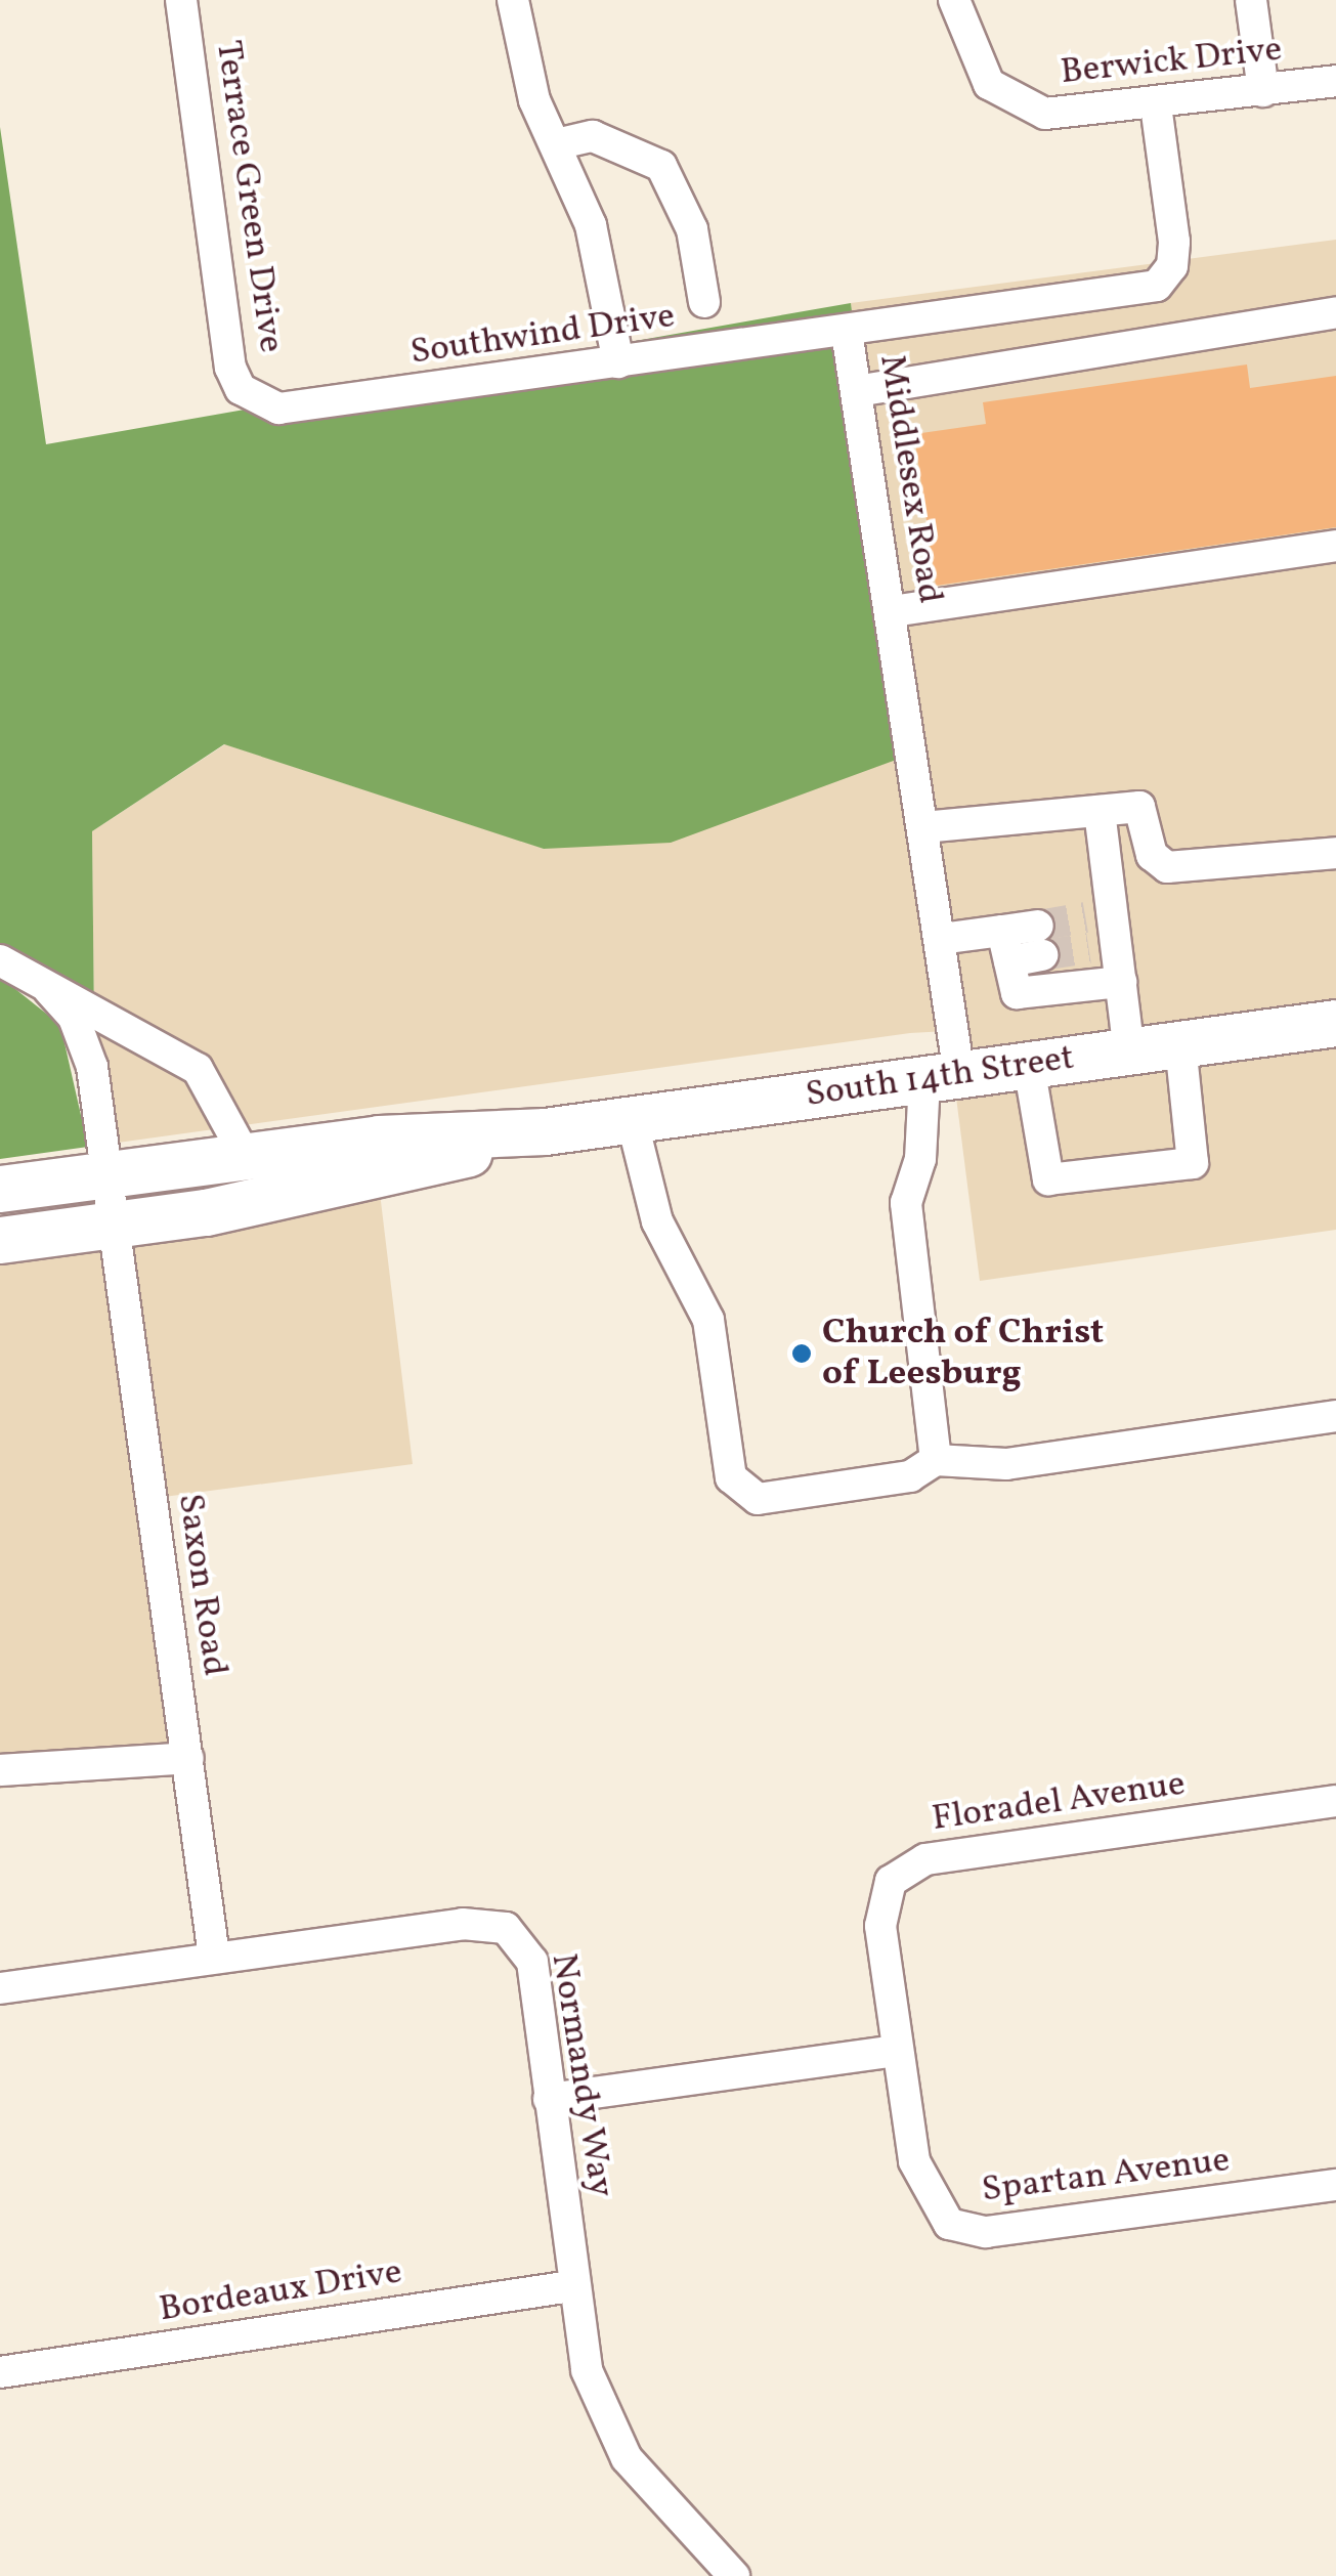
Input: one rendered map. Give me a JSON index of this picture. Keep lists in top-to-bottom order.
{
  "streets": {
    "highway": ["South 14th Street"],
    "street": [
      "Berwick Drive",
      "Terrace Green Drive",
      "Southwind Drive",
      "Middlesex Road",
      "Saxon Road",
      "Floradel Avenue",
      "Normandy Way",
      "Spartan Avenue",
      "Bordeaux Drive"
    ]
  },
  "crossings": [
    ["Berwick Drive", "Middlesex Road"],
    ["Terrace Green Drive", "Southwind Drive"],
    ["Southwind Drive", "Middlesex Road"],
    ["Middlesex Road", "South 14th Street"],
    ["South 14th Street", "Saxon Road"],
    ["Saxon Road", "Normandy Way"],
    ["Floradel Avenue", "Spartan Avenue"],
    ["Normandy Way", "Bordeaux Drive"]
  ],
  "places": ["Church of Christ of Leesburg"]
}
